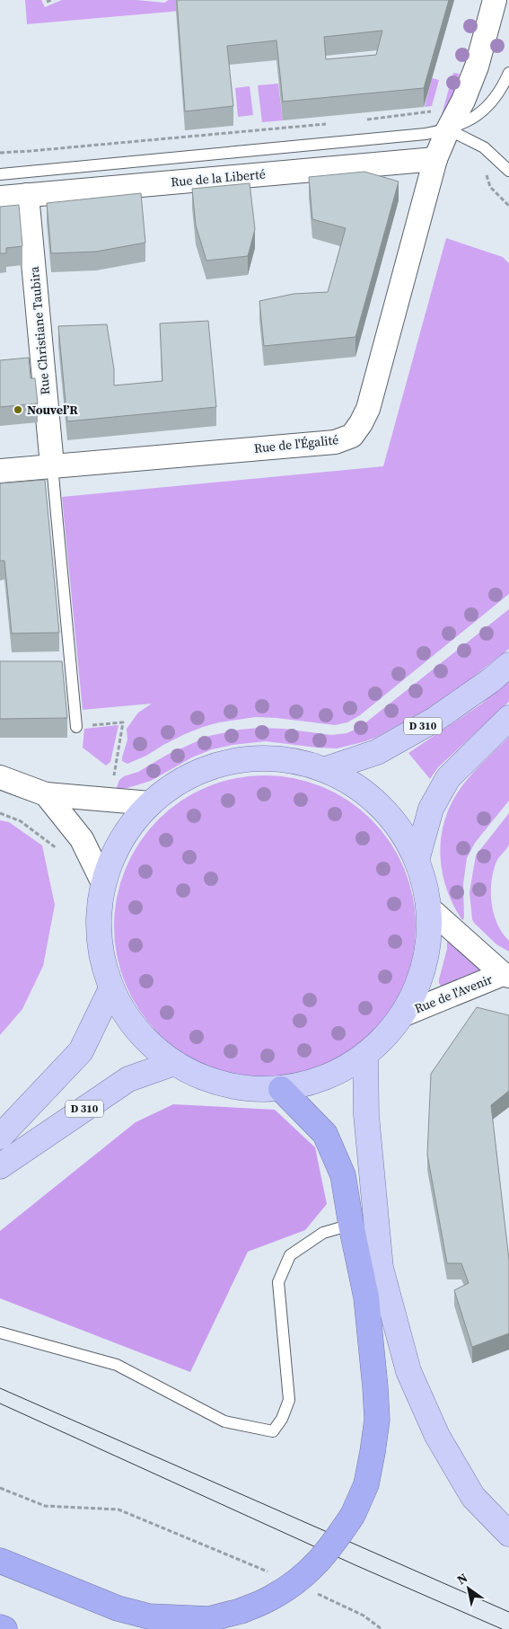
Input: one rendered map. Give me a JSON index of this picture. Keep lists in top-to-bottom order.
{
  "streets": {
    "main road": ["D 310"],
    "street": [
      "Rue de la Liberté",
      "Rue Christiane Taubira",
      "Rue de l'Égalité",
      "Rue de l'Avenir"
    ]
  },
  "crossings": [
    ["Rue de la Liberté", "Rue Christiane Taubira"],
    ["Rue de la Liberté", "Rue de l'Égalité"],
    ["Rue Christiane Taubira", "Rue de l'Égalité"]
  ],
  "places": ["Nouvel’R"],
  "north": "top left"
}
